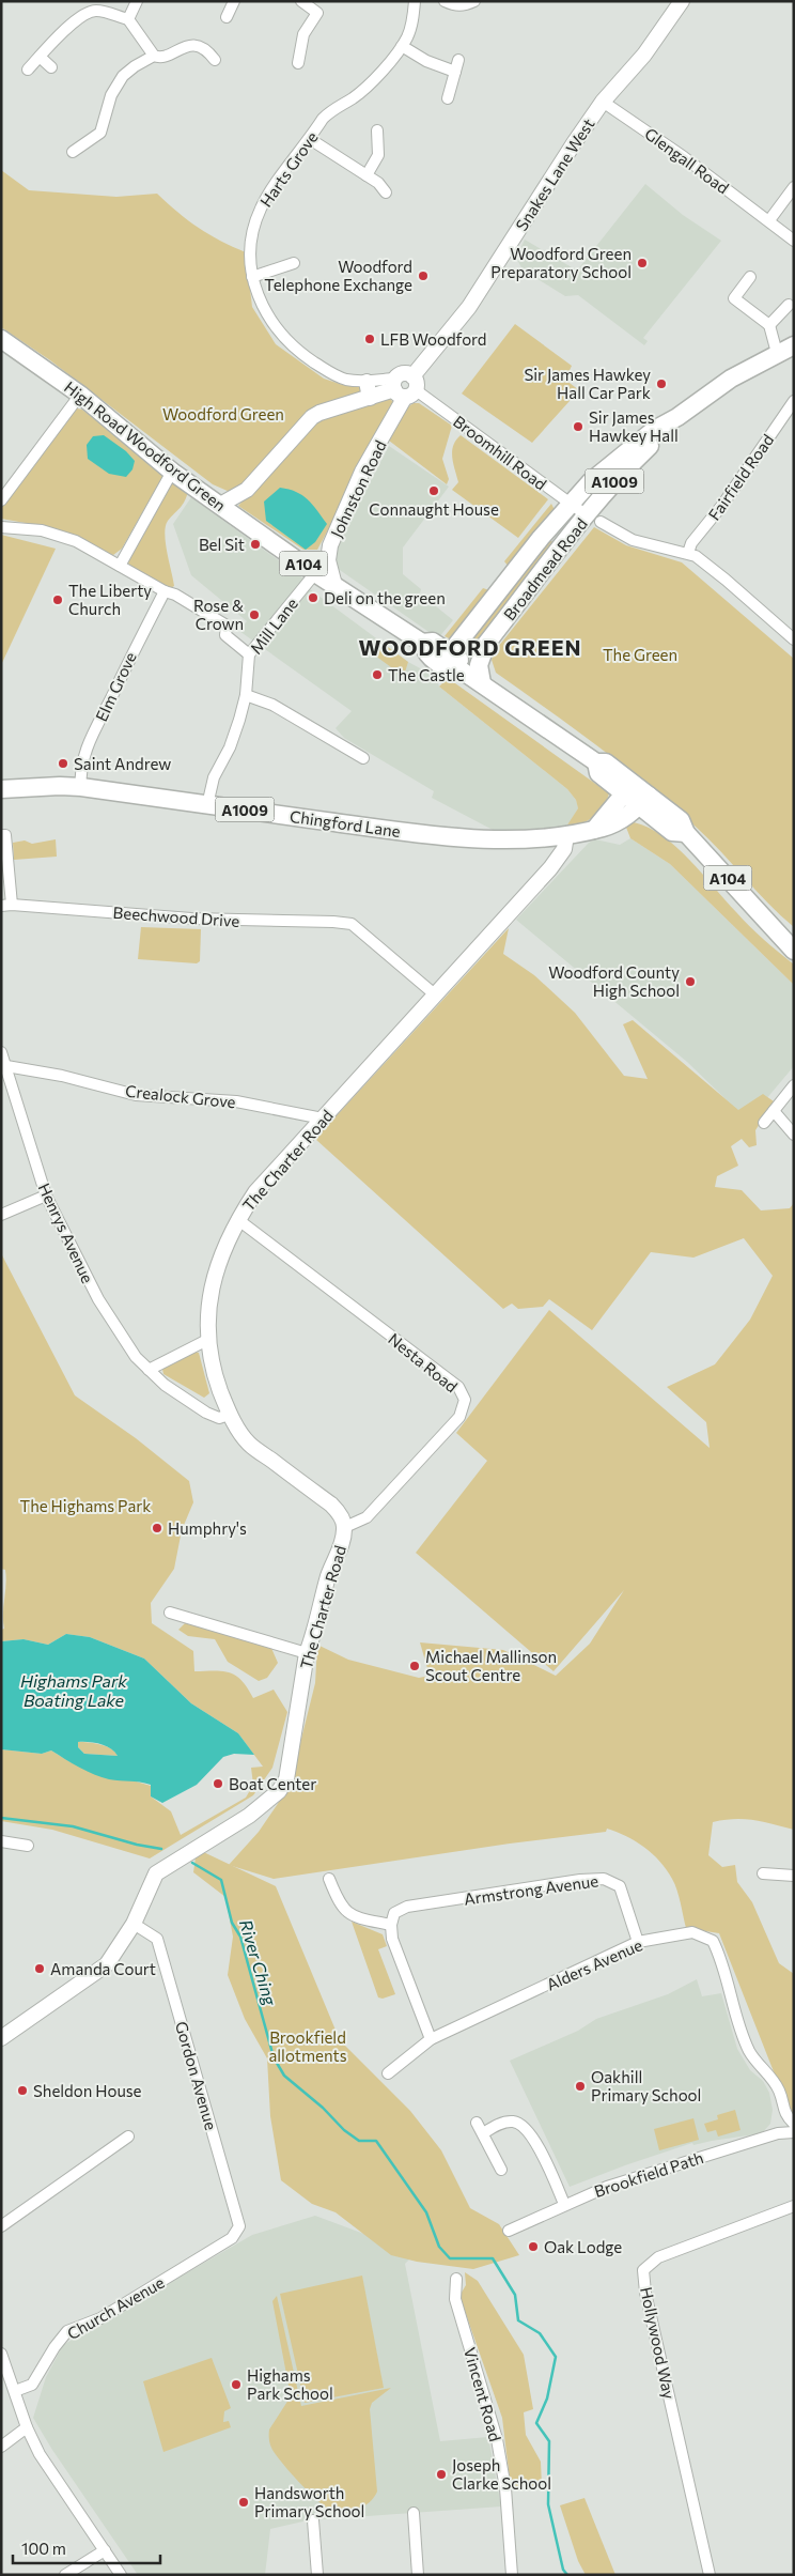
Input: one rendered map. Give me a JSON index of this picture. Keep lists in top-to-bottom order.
{
  "streets": {
    "main road": [
      "High Road Woodford Green",
      "A1009",
      "A104",
      "Broadmead Road",
      "Chingford Lane"
    ],
    "street": [
      "Glengall Road",
      "Harts Grove",
      "Snakes Lane West",
      "Broomhill Road",
      "Fairfield Road",
      "Johnston Road",
      "Mill Lane",
      "Elm Grove",
      "Beechwood Drive",
      "Crealock Grove",
      "The Charter Road",
      "Henrys Avenue",
      "Nesta Road",
      "Armstrong Avenue",
      "Alders Avenue",
      "Gordon Avenue",
      "Brookfield Path",
      "Church Avenue",
      "Hollywood Way",
      "Vincent Road"
    ]
  },
  "crossings": [
    ["Glengall Road", "Snakes Lane West"],
    ["Harts Grove", "Snakes Lane West"],
    ["Harts Grove", "Broomhill Road"],
    ["Harts Grove", "Johnston Road"],
    ["Snakes Lane West", "Broomhill Road"],
    ["Snakes Lane West", "Johnston Road"],
    ["High Road Woodford Green", "Johnston Road"],
    ["High Road Woodford Green", "A104"],
    ["High Road Woodford Green", "Broadmead Road"],
    ["High Road Woodford Green", "Mill Lane"],
    ["High Road Woodford Green", "Chingford Lane"],
    ["Broomhill Road", "Fairfield Road"],
    ["Broomhill Road", "Johnston Road"],
    ["Broomhill Road", "Broadmead Road"],
    ["Mill Lane", "Chingford Lane"],
    ["Elm Grove", "Chingford Lane"],
    ["Chingford Lane", "The Charter Road"],
    ["Beechwood Drive", "The Charter Road"],
    ["Crealock Grove", "The Charter Road"],
    ["Crealock Grove", "Henrys Avenue"],
    ["The Charter Road", "Henrys Avenue"],
    ["The Charter Road", "Nesta Road"],
    ["The Charter Road", "Gordon Avenue"],
    ["Armstrong Avenue", "Alders Avenue"],
    ["Gordon Avenue", "Church Avenue"]
  ],
  "districts": ["WOODFORD GREEN"],
  "water": ["Highams Park Boating Lake", "River Ching"],
  "parks": [
    "Woodford Green",
    "The Green",
    "The Highams Park",
    "Brookfield allotments"
  ],
  "places": [
    "Woodford Green Preparatory School",
    "Woodford Telephone Exchange",
    "LFB Woodford",
    "Sir James Hawkey Hall Car Park",
    "Sir James Hawkey Hall",
    "Connaught House",
    "Bel Sit",
    "Deli on the green",
    "The Liberty Church",
    "Rose & Crown",
    "The Castle",
    "Saint Andrew",
    "Woodford County High School",
    "Humphry's",
    "Michael Mallinson Scout Centre",
    "Boat Center",
    "Amanda Court",
    "Oakhill Primary School",
    "Sheldon House",
    "Oak Lodge",
    "Highams Park School",
    "Joseph Clarke School",
    "Handsworth Primary School"
  ],
  "scale_bar": "100 m"
}
